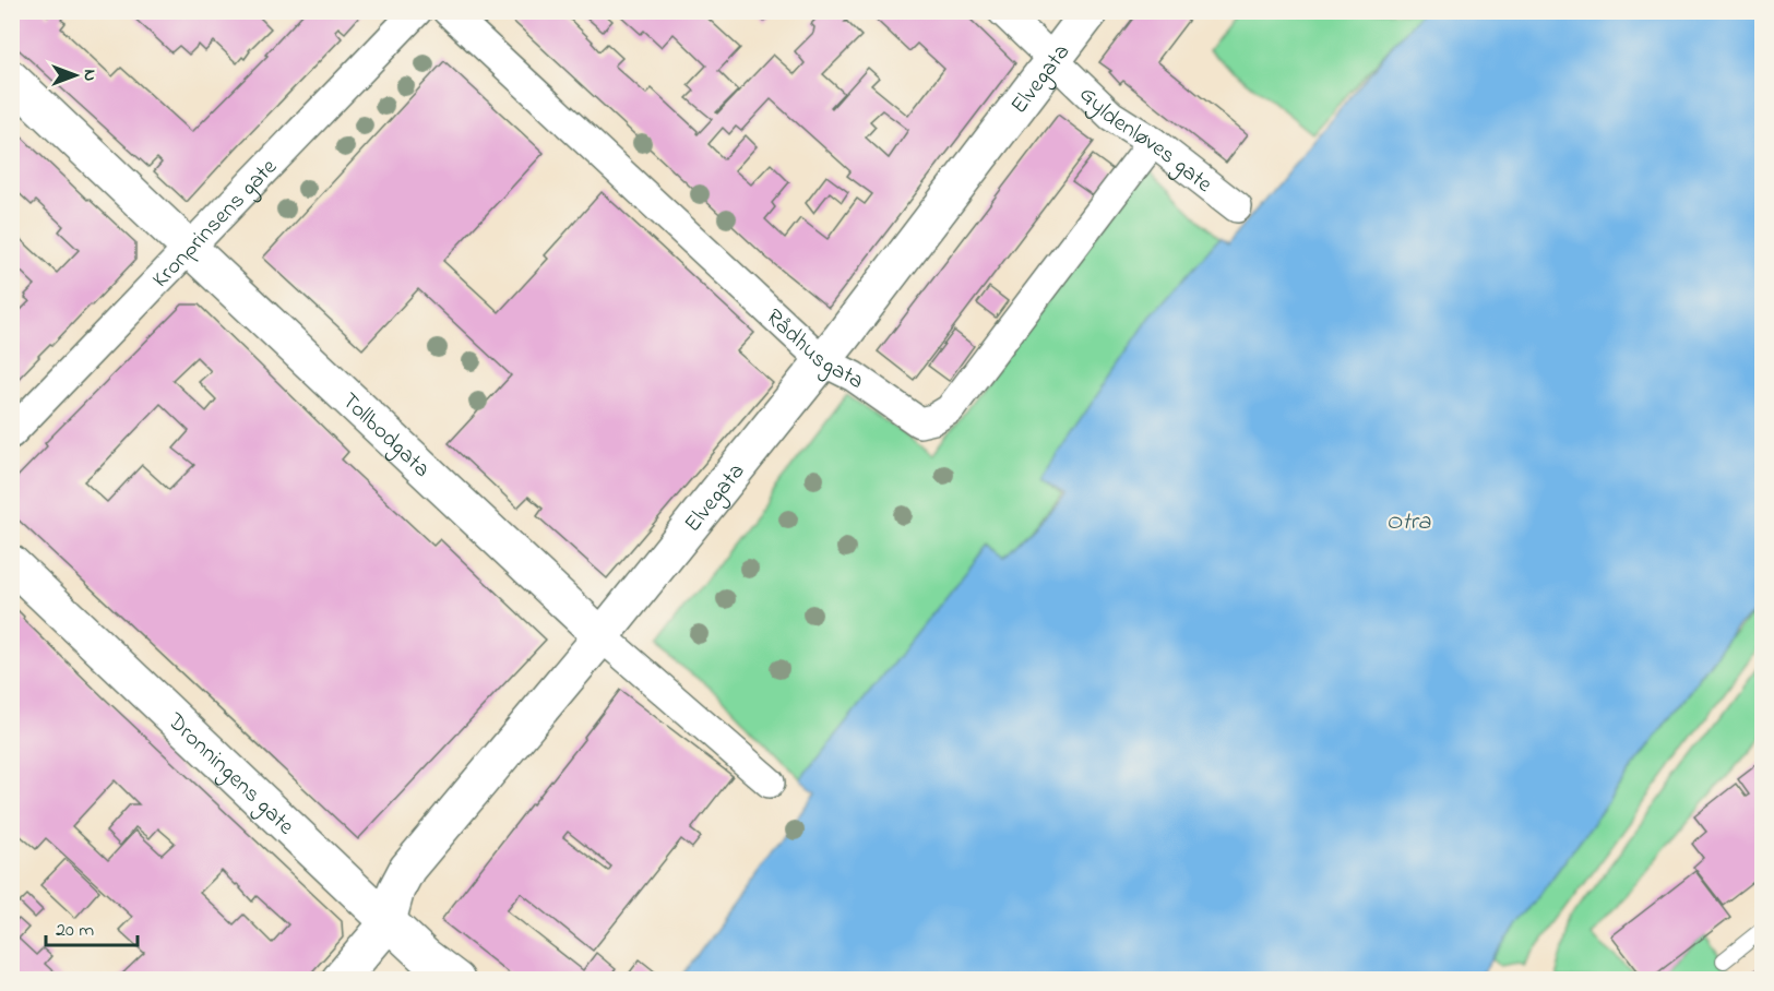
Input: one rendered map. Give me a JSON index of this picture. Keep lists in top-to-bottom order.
{
  "streets": {
    "main road": ["Elvegata", "Tollbodgata", "Dronningens gate"],
    "street": ["Gyldenløves gate", "Kronprinsens gate", "Rådhusgata"]
  },
  "crossings": [
    ["Elvegata", "Gyldenløves gate"],
    ["Elvegata", "Rådhusgata"],
    ["Elvegata", "Tollbodgata"],
    ["Elvegata", "Dronningens gate"],
    ["Gyldenløves gate", "Rådhusgata"],
    ["Kronprinsens gate", "Tollbodgata"]
  ],
  "water": ["Otra"],
  "scale_bar": "20 m",
  "north": "right"
}
